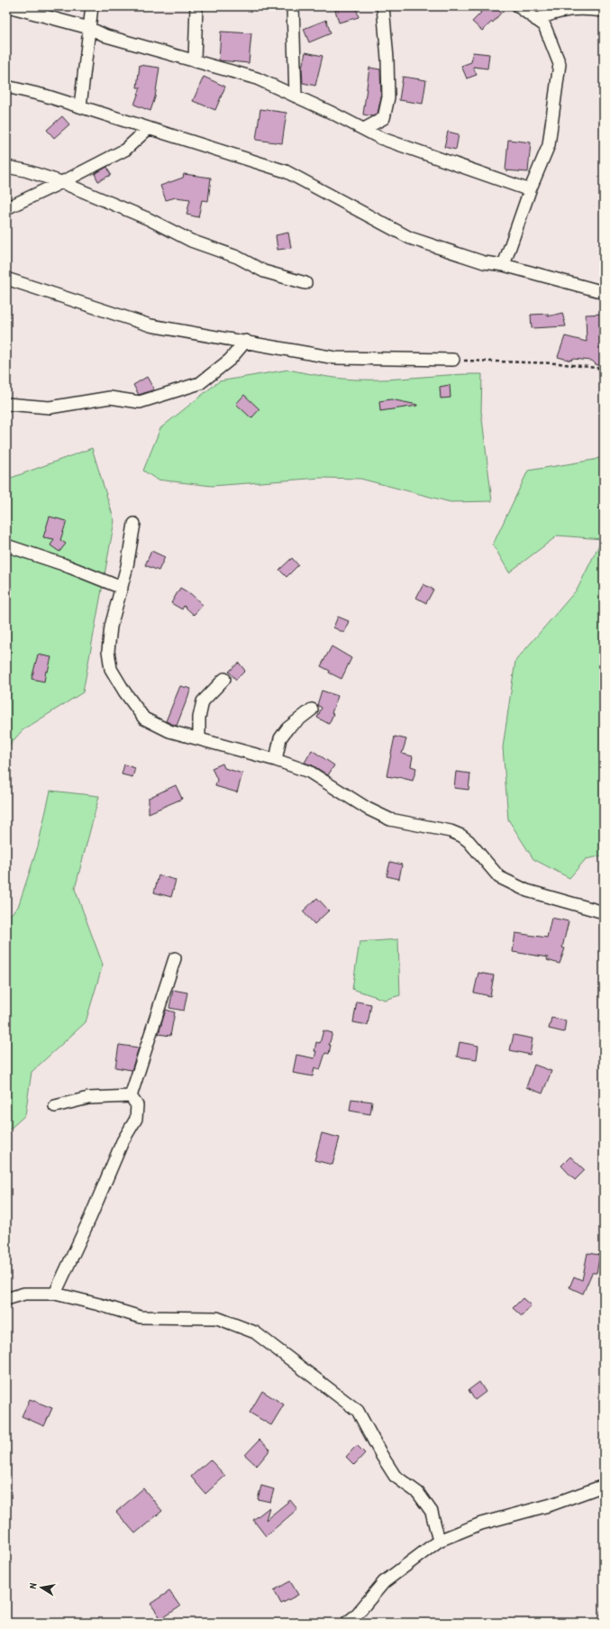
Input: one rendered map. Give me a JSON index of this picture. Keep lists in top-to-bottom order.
{
  "north": "left"
}
